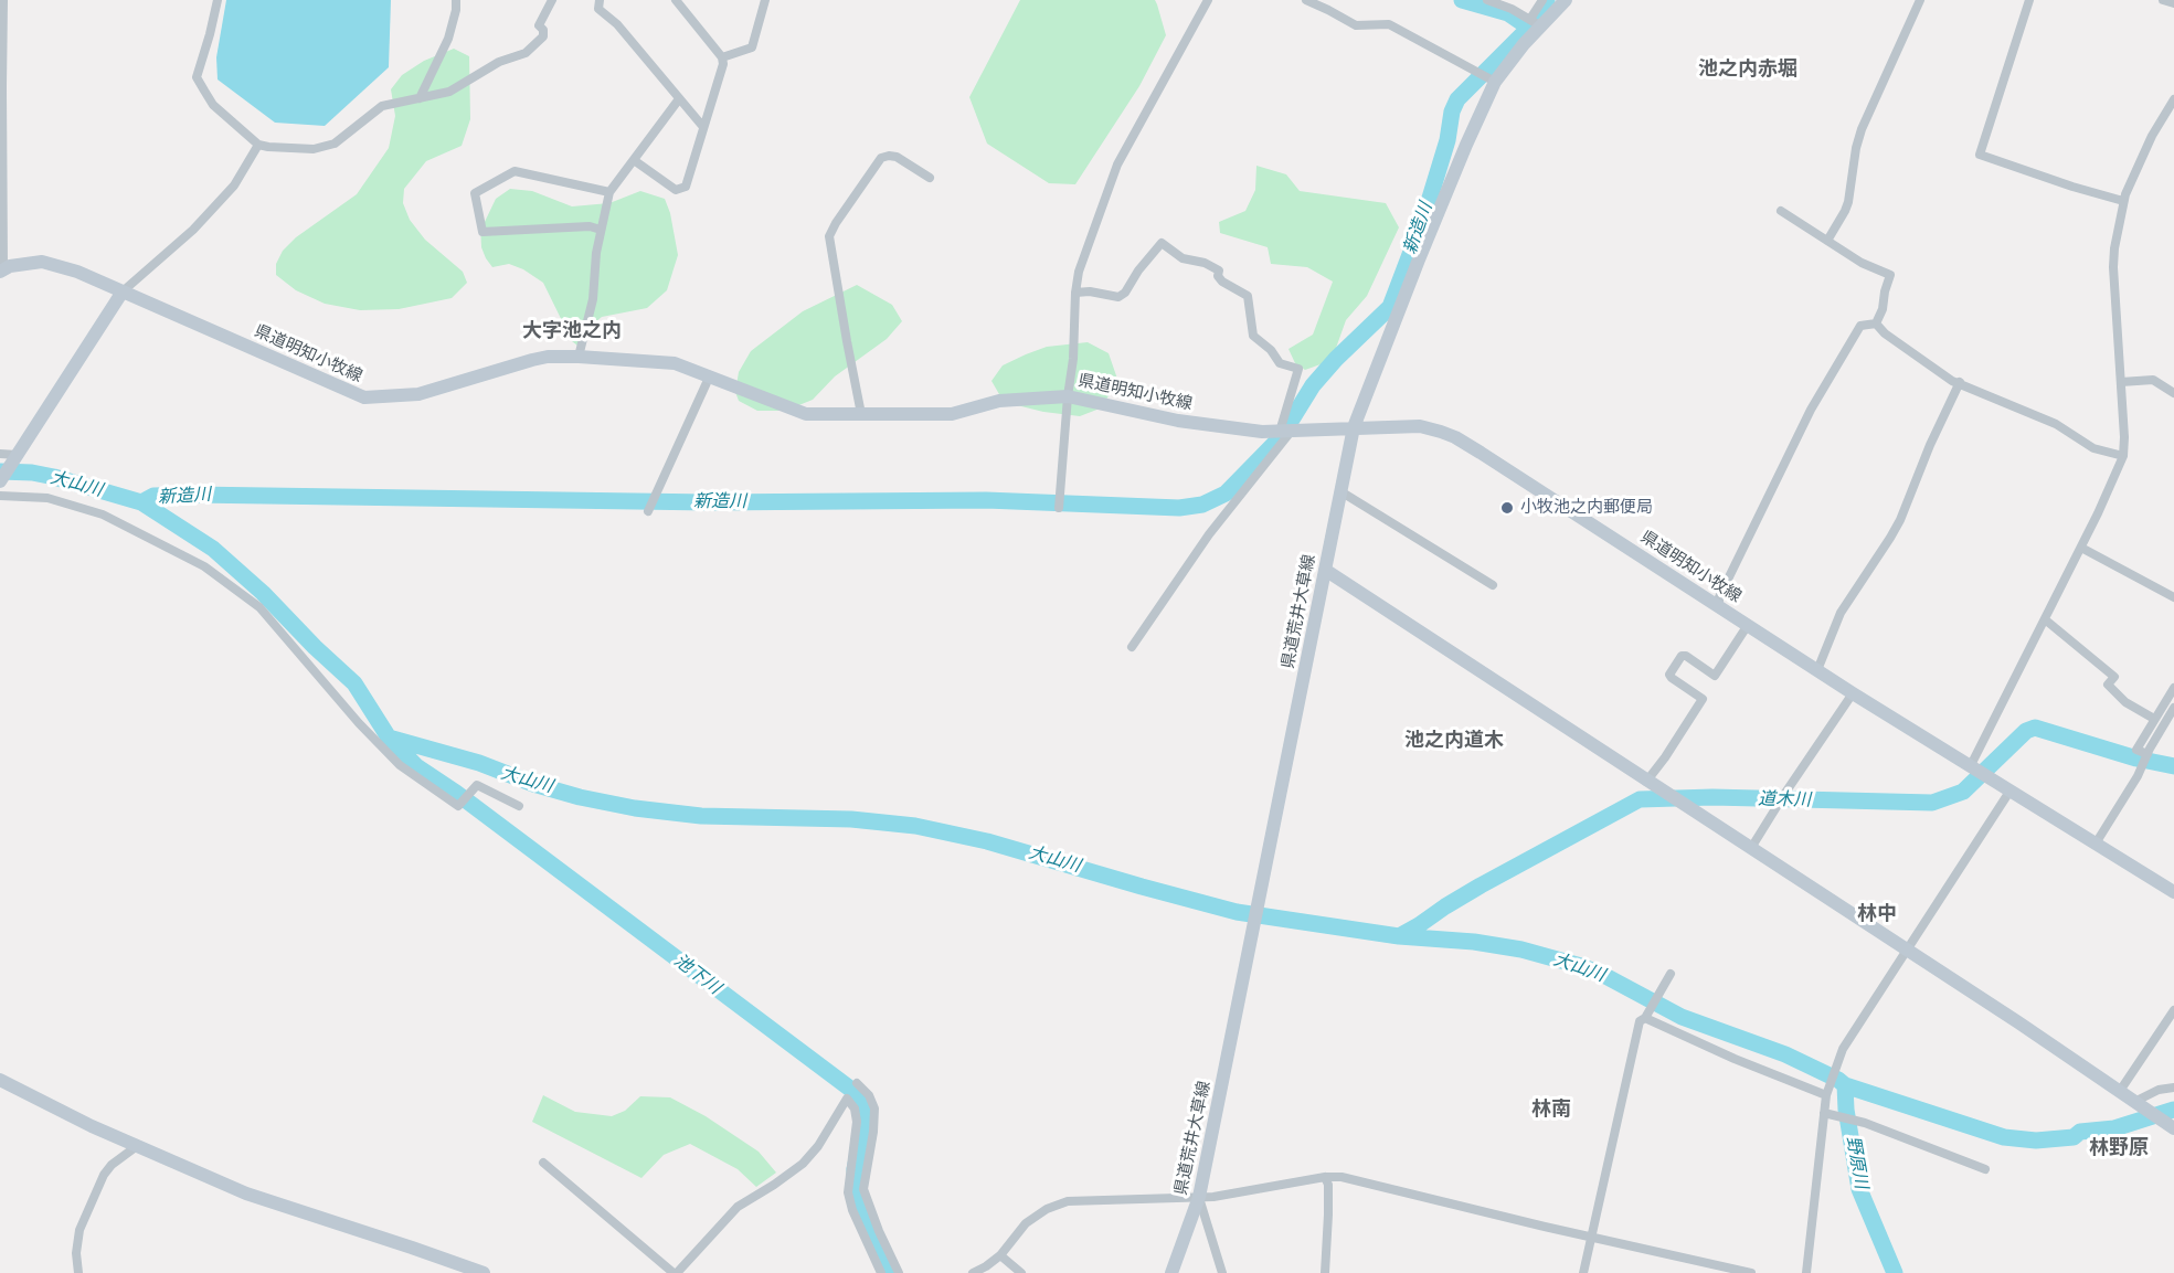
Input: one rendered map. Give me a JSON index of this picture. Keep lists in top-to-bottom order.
{
  "streets": {
    "main road": ["県道明知小牧線", "県道荒井大草線"]
  },
  "crossings": [
    ["県道明知小牧線", "県道荒井大草線"]
  ],
  "districts": [
    "池之内赤堀",
    "大字池之内",
    "池之内道木",
    "林中",
    "林南",
    "林野原"
  ],
  "water": [
    "新造川",
    "大山川",
    "道木川",
    "池下川",
    "野原川"
  ],
  "places": ["小牧池之内郵便局"]
}
